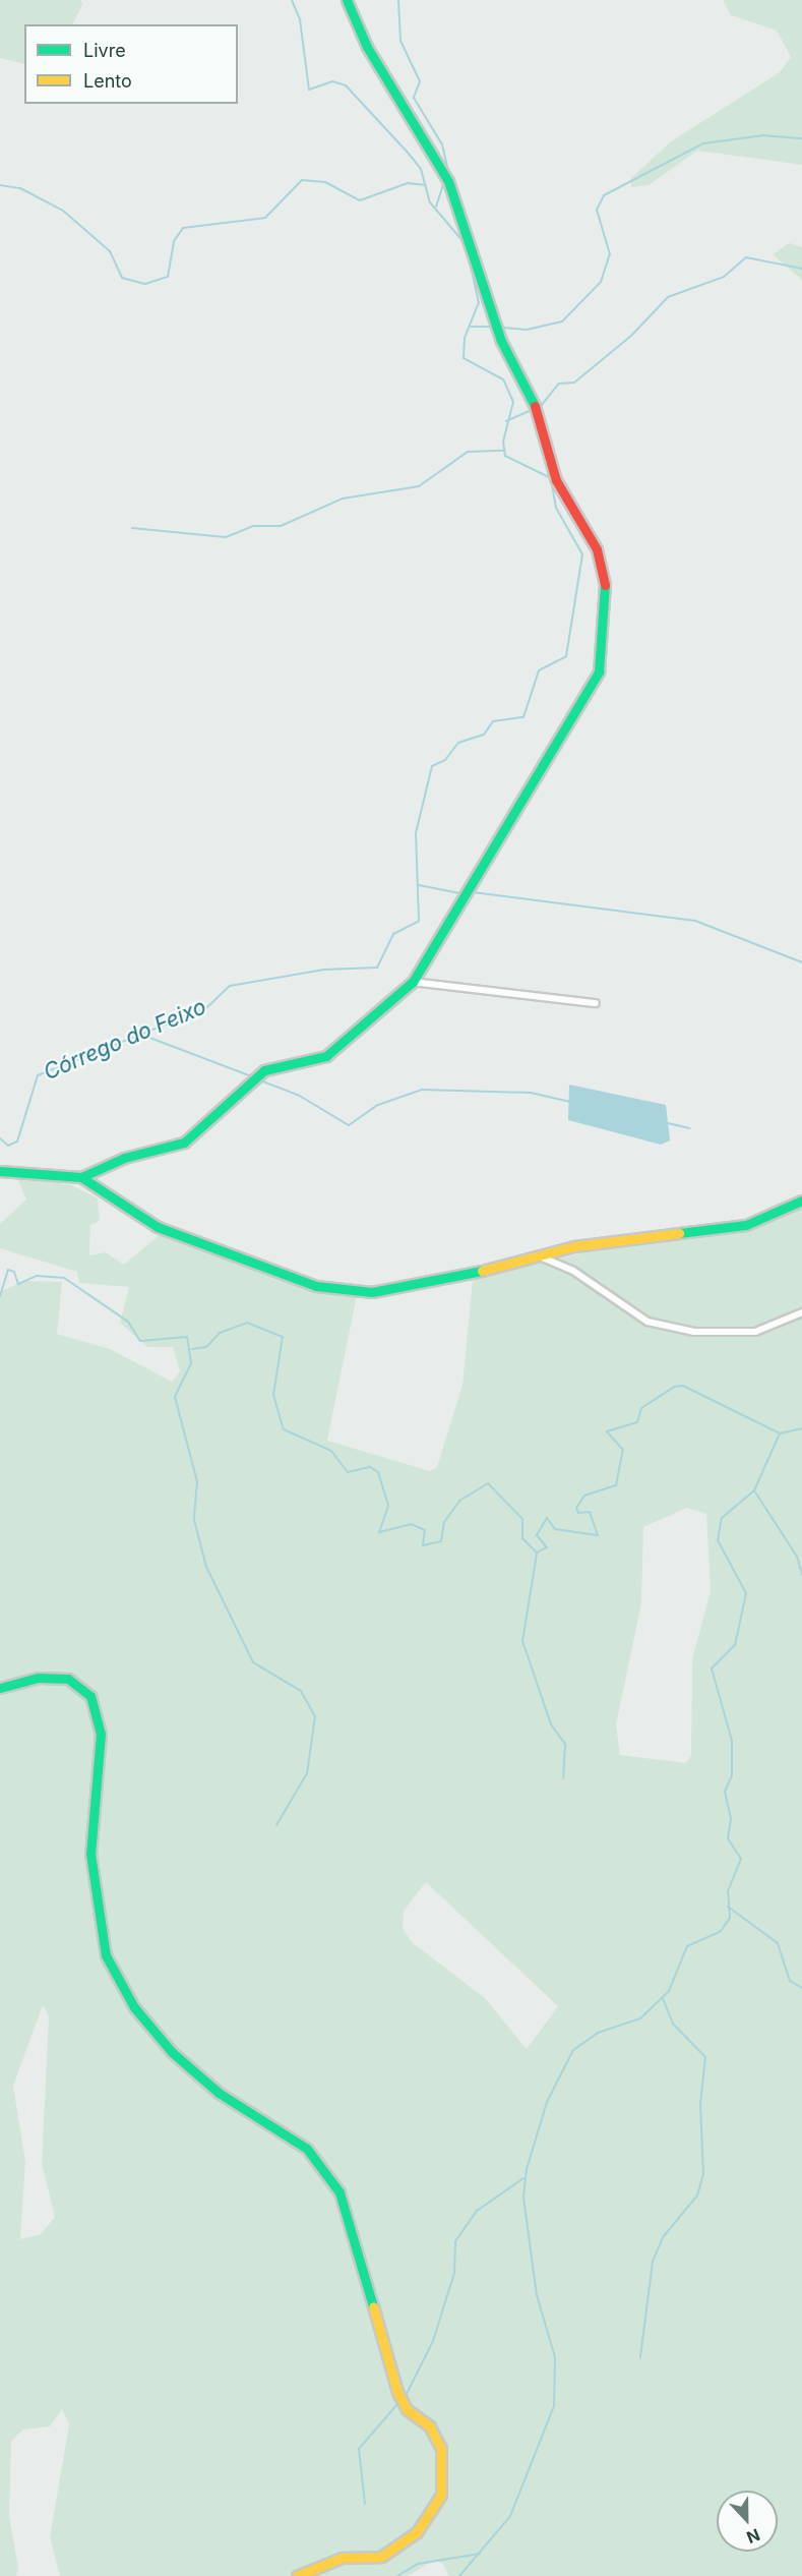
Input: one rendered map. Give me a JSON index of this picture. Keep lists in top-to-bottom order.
{
  "water": ["Córrego do Feixo"],
  "legend": ["Livre", "Lento"],
  "north": "bottom"
}
